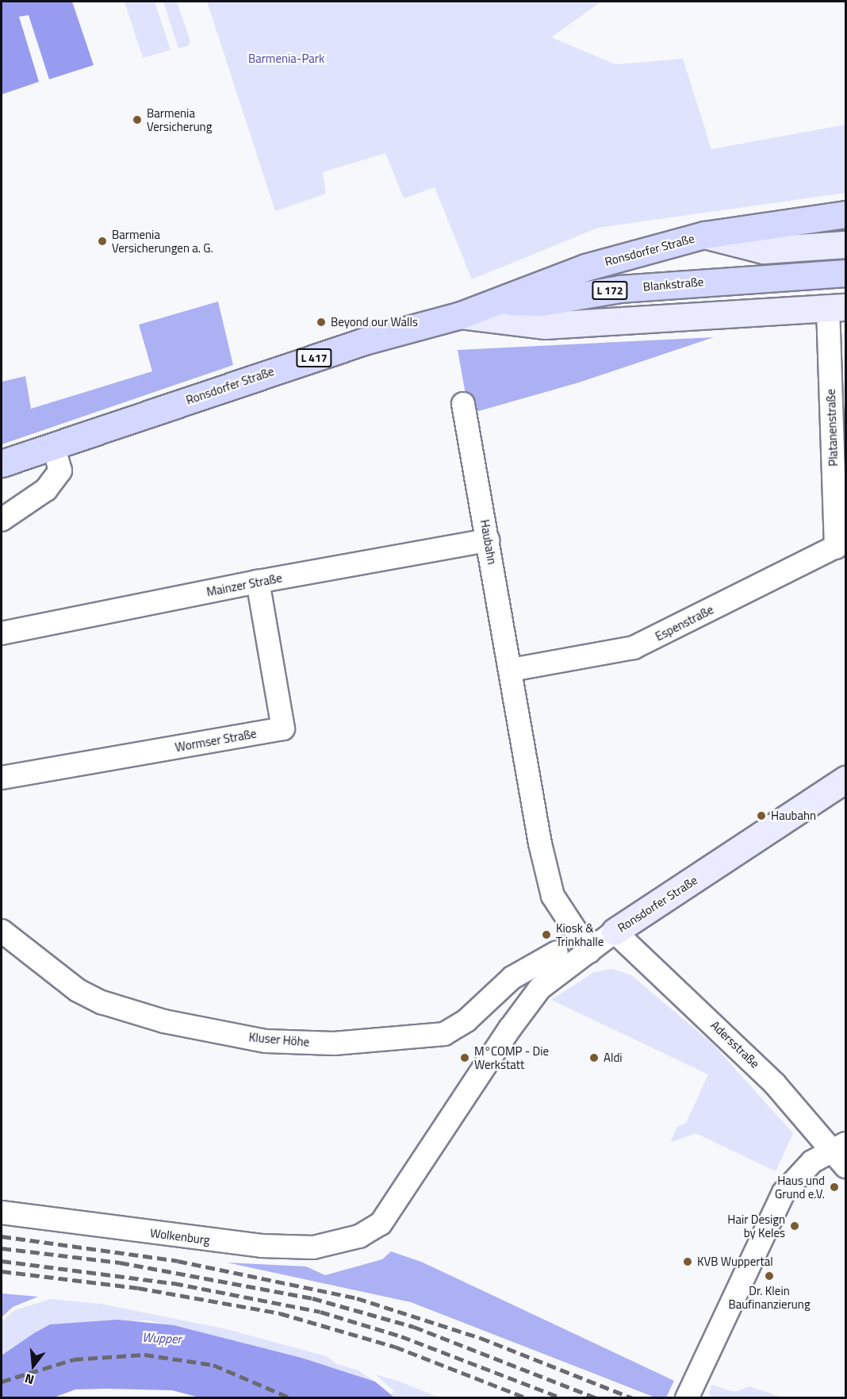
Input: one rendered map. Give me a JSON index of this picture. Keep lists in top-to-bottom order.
{
  "streets": {
    "main road": [
      "Ronsdorfer Straße",
      "Blankstraße",
      "L 172",
      "L 417"
    ],
    "street": [
      "Platanenstraße",
      "Haubahn",
      "Mainzer Straße",
      "Espenstraße",
      "Wormser Straße",
      "Kluser Höhe",
      "Adersstraße",
      "Wolkenburg"
    ]
  },
  "crossings": [
    ["Ronsdorfer Straße", "Blankstraße"],
    ["Ronsdorfer Straße", "Platanenstraße"],
    ["Ronsdorfer Straße", "Haubahn"],
    ["Ronsdorfer Straße", "Adersstraße"],
    ["Ronsdorfer Straße", "Wolkenburg"],
    ["Platanenstraße", "Espenstraße"],
    ["Haubahn", "Mainzer Straße"],
    ["Haubahn", "Espenstraße"],
    ["Mainzer Straße", "Wormser Straße"]
  ],
  "water": ["Wupper"],
  "parks": ["Barmenia-Park"],
  "places": [
    "Barmenia Versicherung",
    "Barmenia Versicherungen a. G.",
    "Beyond our Walls",
    "Haubahn",
    "Kiosk & Trinkhalle",
    "M°COMP - Die Werkstatt",
    "Aldi",
    "Haus und Grund e.V.",
    "Hair Design by Keles",
    "KVB Wuppertal",
    "Dr. Klein Baufinanzierung"
  ],
  "north": "bottom"
}
